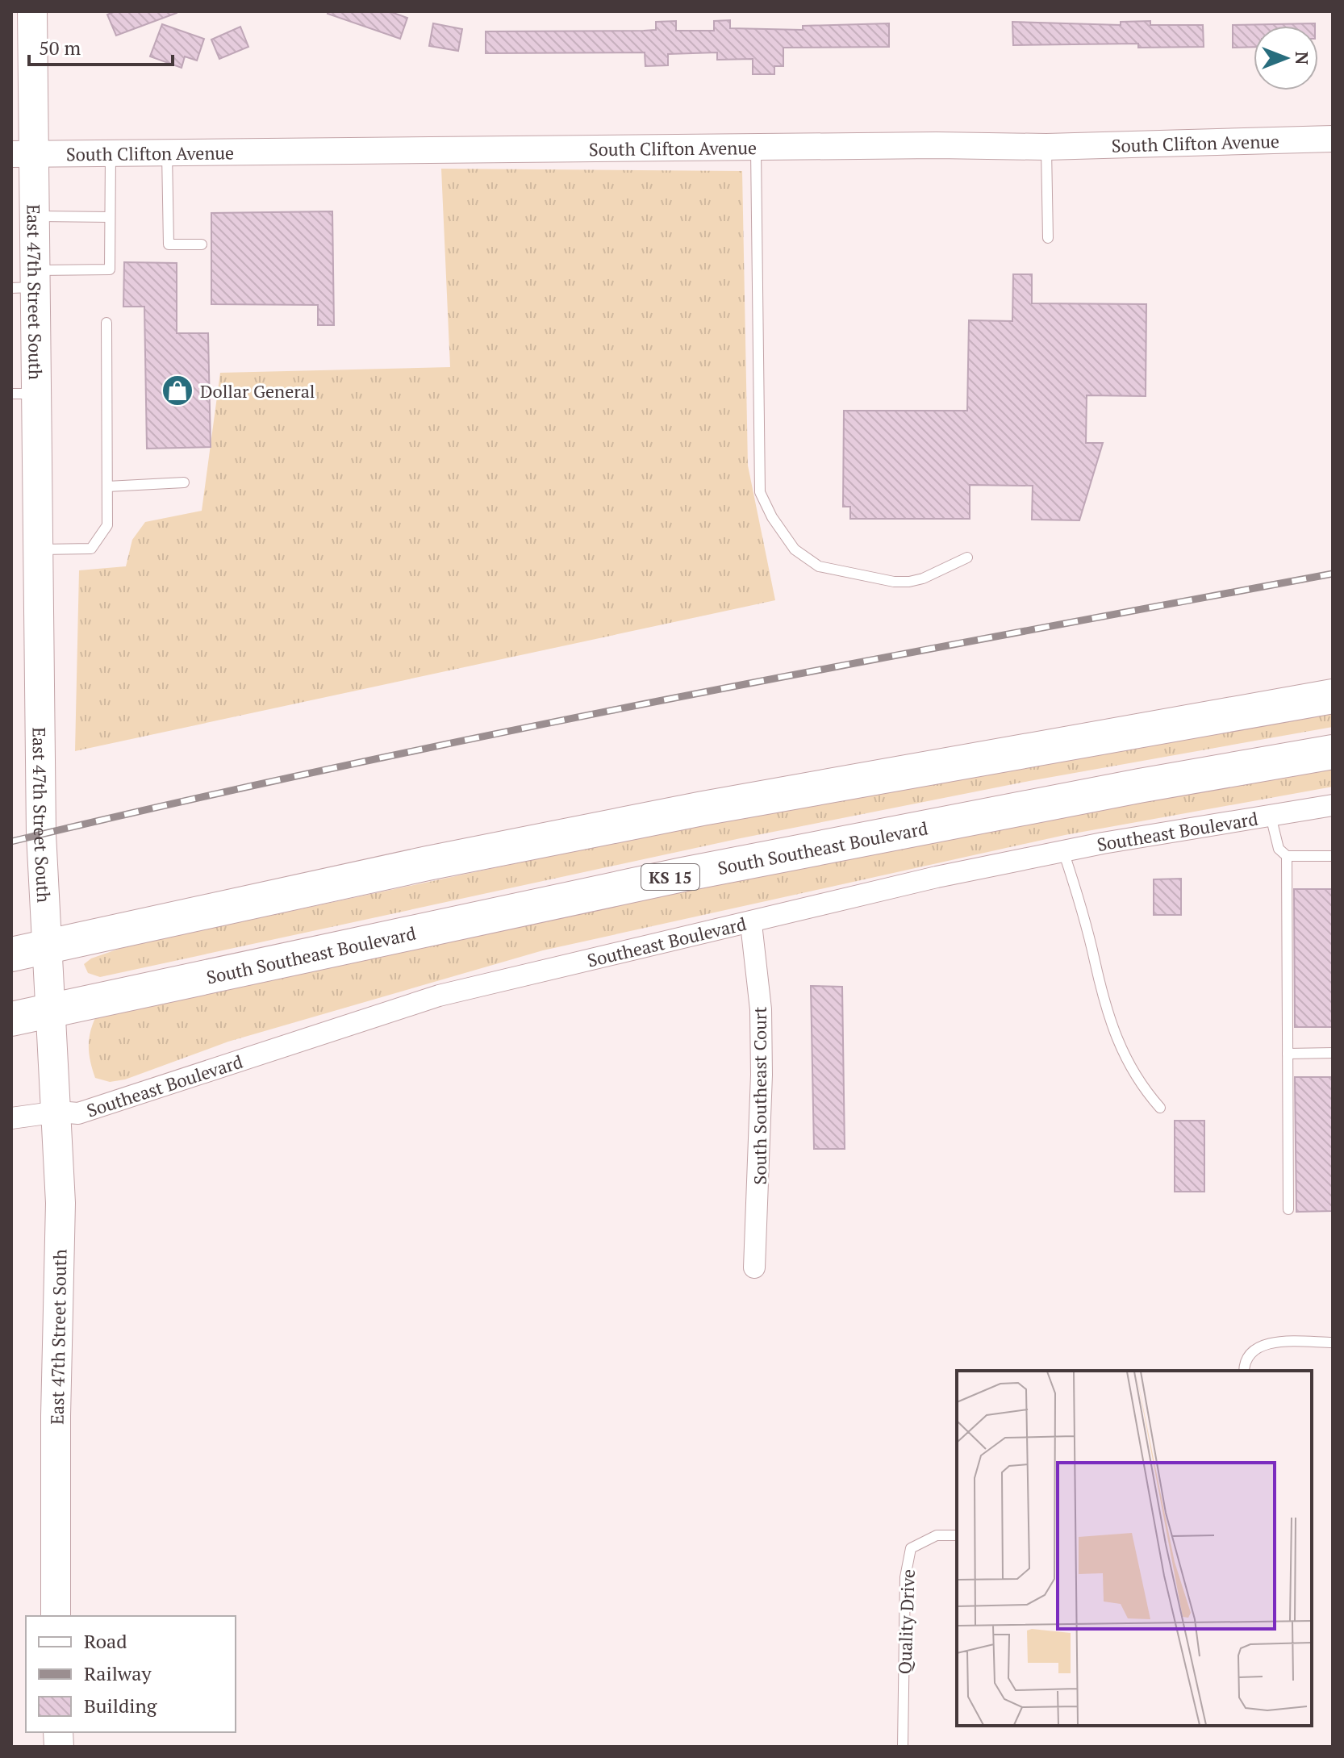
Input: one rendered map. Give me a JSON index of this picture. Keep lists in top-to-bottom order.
{
  "streets": {
    "main road": ["East 47th Street South", "South Southeast Boulevard", "KS 15"],
    "street": ["South Clifton Avenue", "Southeast Boulevard", "South Southeast Court"],
    "lane": ["Quality Drive"]
  },
  "crossings": [
    ["South Clifton Avenue", "East 47th Street South"],
    ["East 47th Street South", "Southeast Boulevard"],
    ["East 47th Street South", "South Southeast Boulevard"],
    ["Southeast Boulevard", "South Southeast Court"]
  ],
  "places": {
    "shop": ["Dollar General"]
  },
  "legend": ["Road", "Railway", "Building"],
  "scale_bar": "50 m",
  "north": "right"
}
